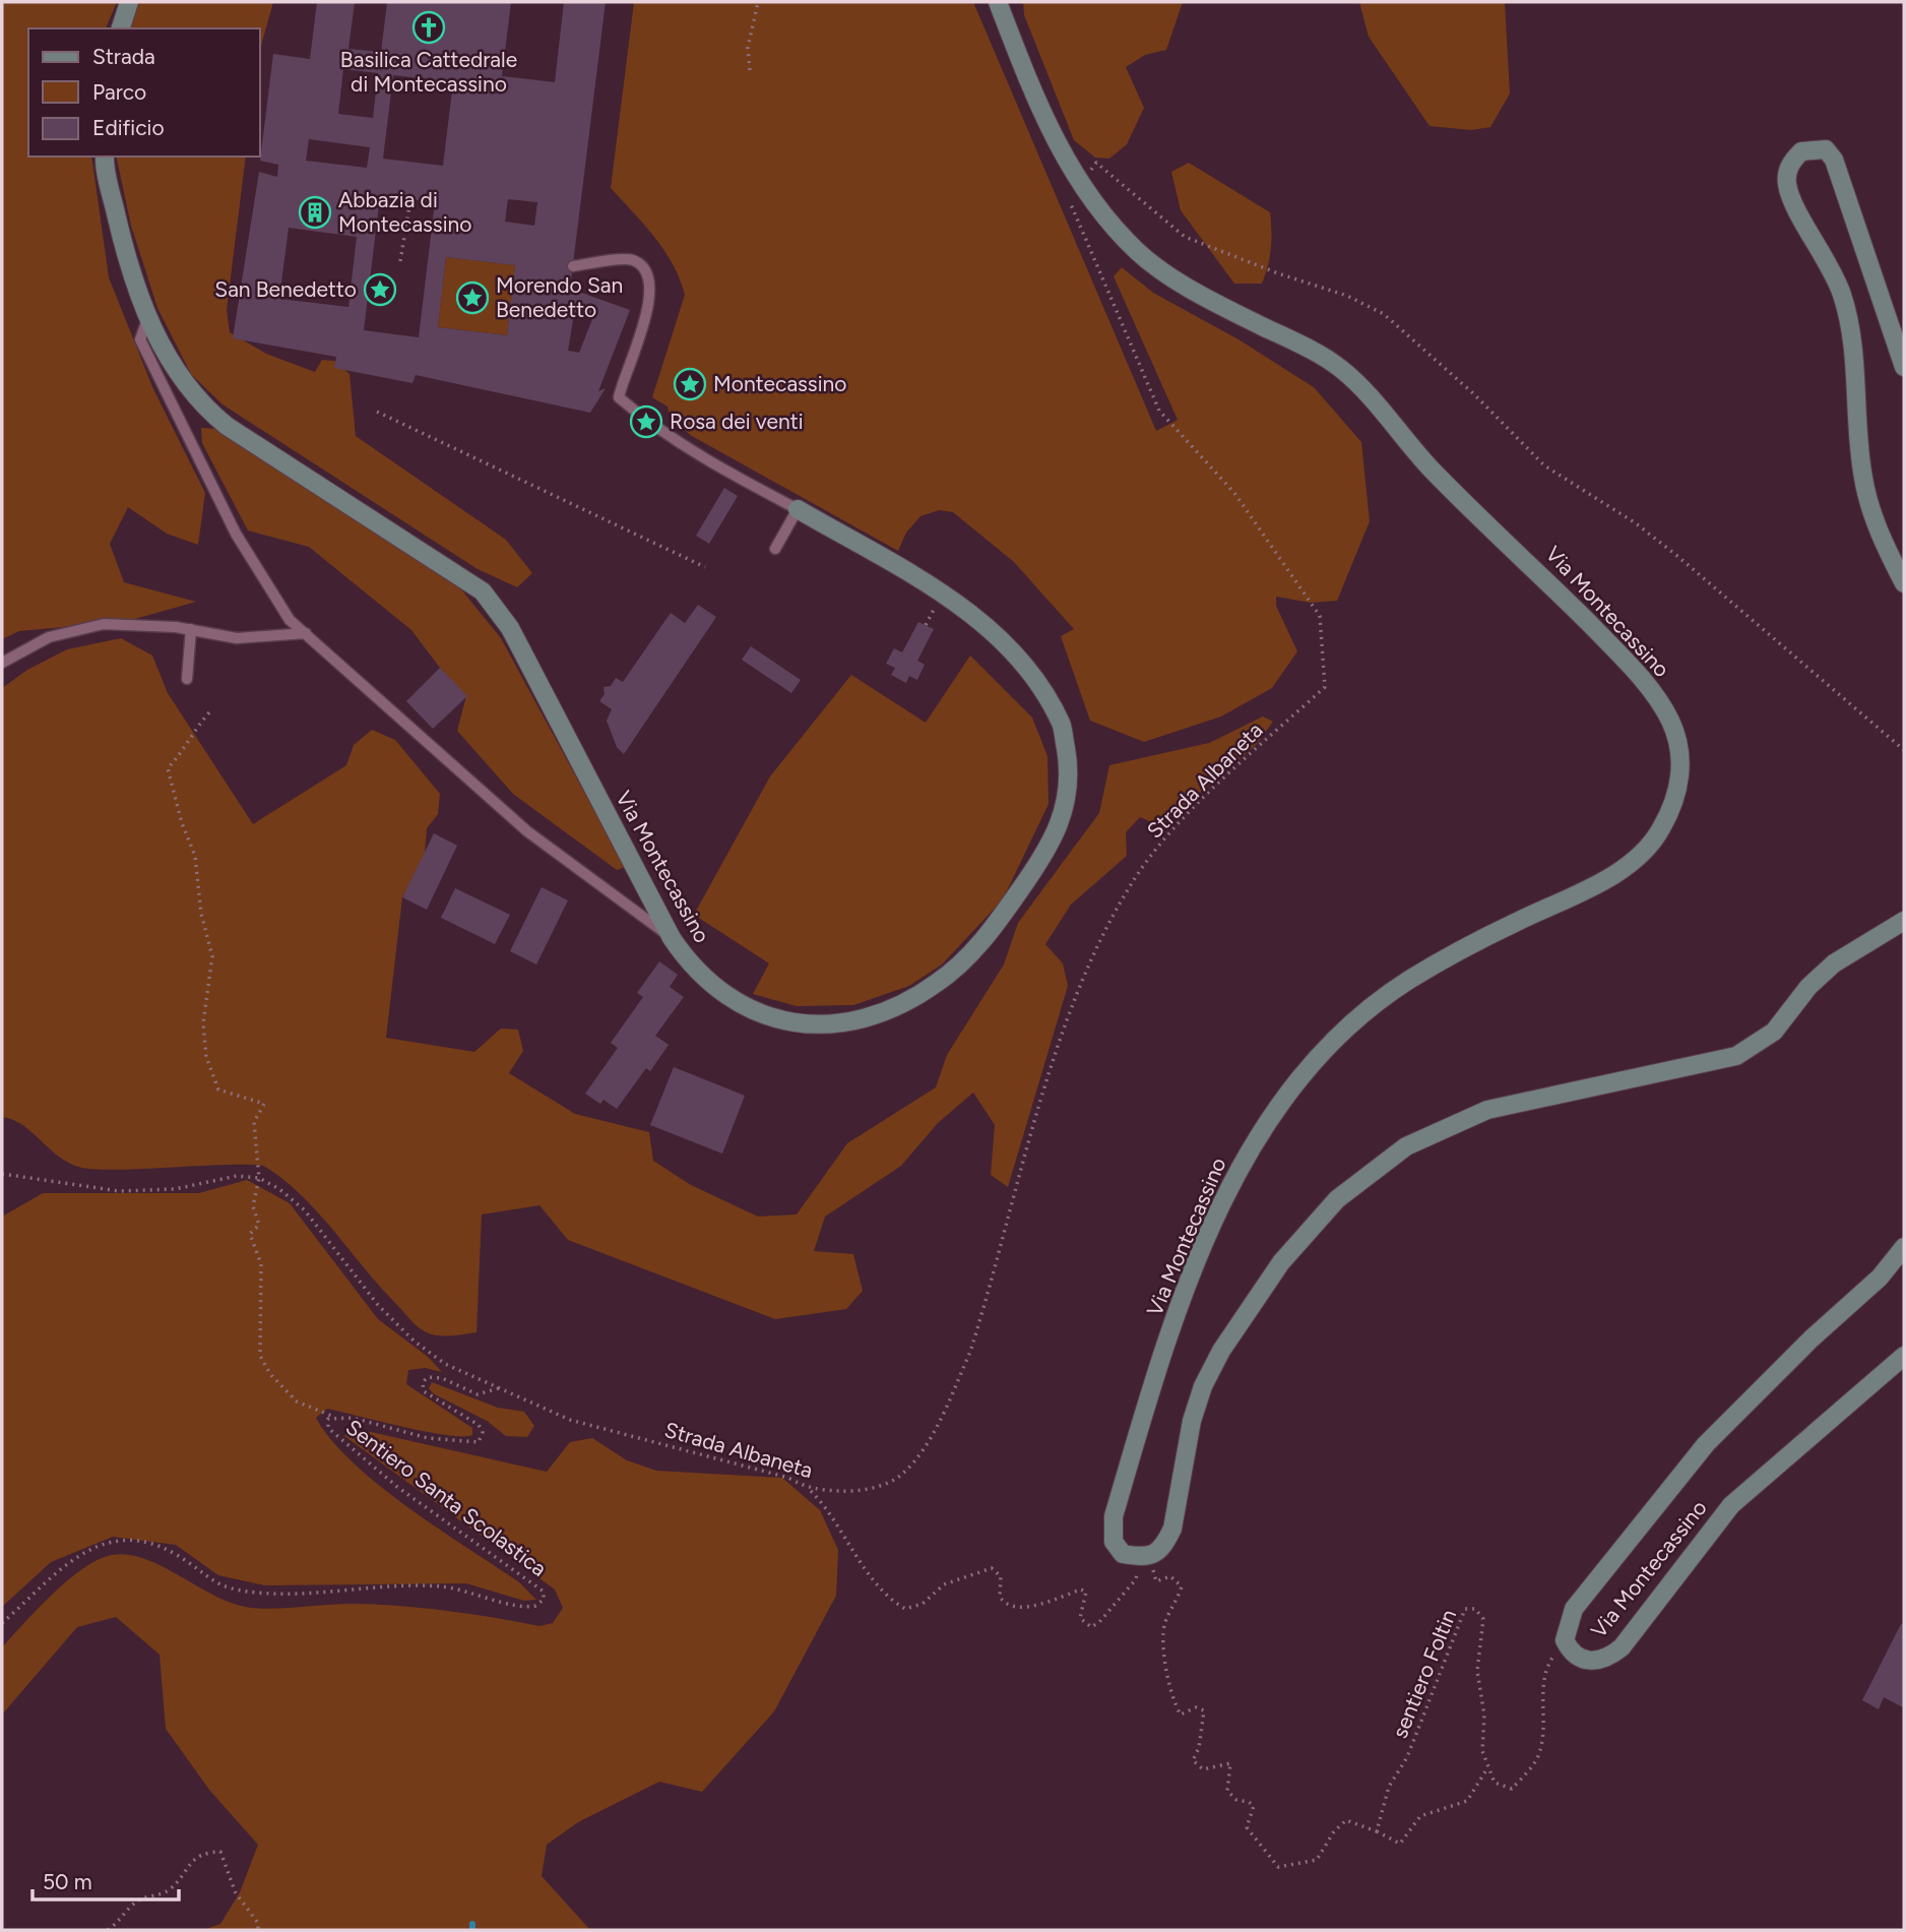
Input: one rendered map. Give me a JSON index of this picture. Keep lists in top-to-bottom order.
{
  "streets": {
    "street": ["Via Montecassino"],
    "path": ["Strada Albaneta", "Sentiero Santa Scolastica", "sentiero Foltin"]
  },
  "crossings": [
    ["Via Montecassino", "Strada Albaneta"],
    ["Strada Albaneta", "Sentiero Santa Scolastica"]
  ],
  "places": {
    "church": ["Basilica Cattedrale di Montecassino"],
    "building": ["Abbazia di Montecassino"],
    "place": [
      "San Benedetto",
      "Morendo San Benedetto",
      "Montecassino",
      "Rosa dei venti"
    ]
  },
  "legend": ["Strada", "Parco", "Edificio"],
  "scale_bar": "50 m"
}
